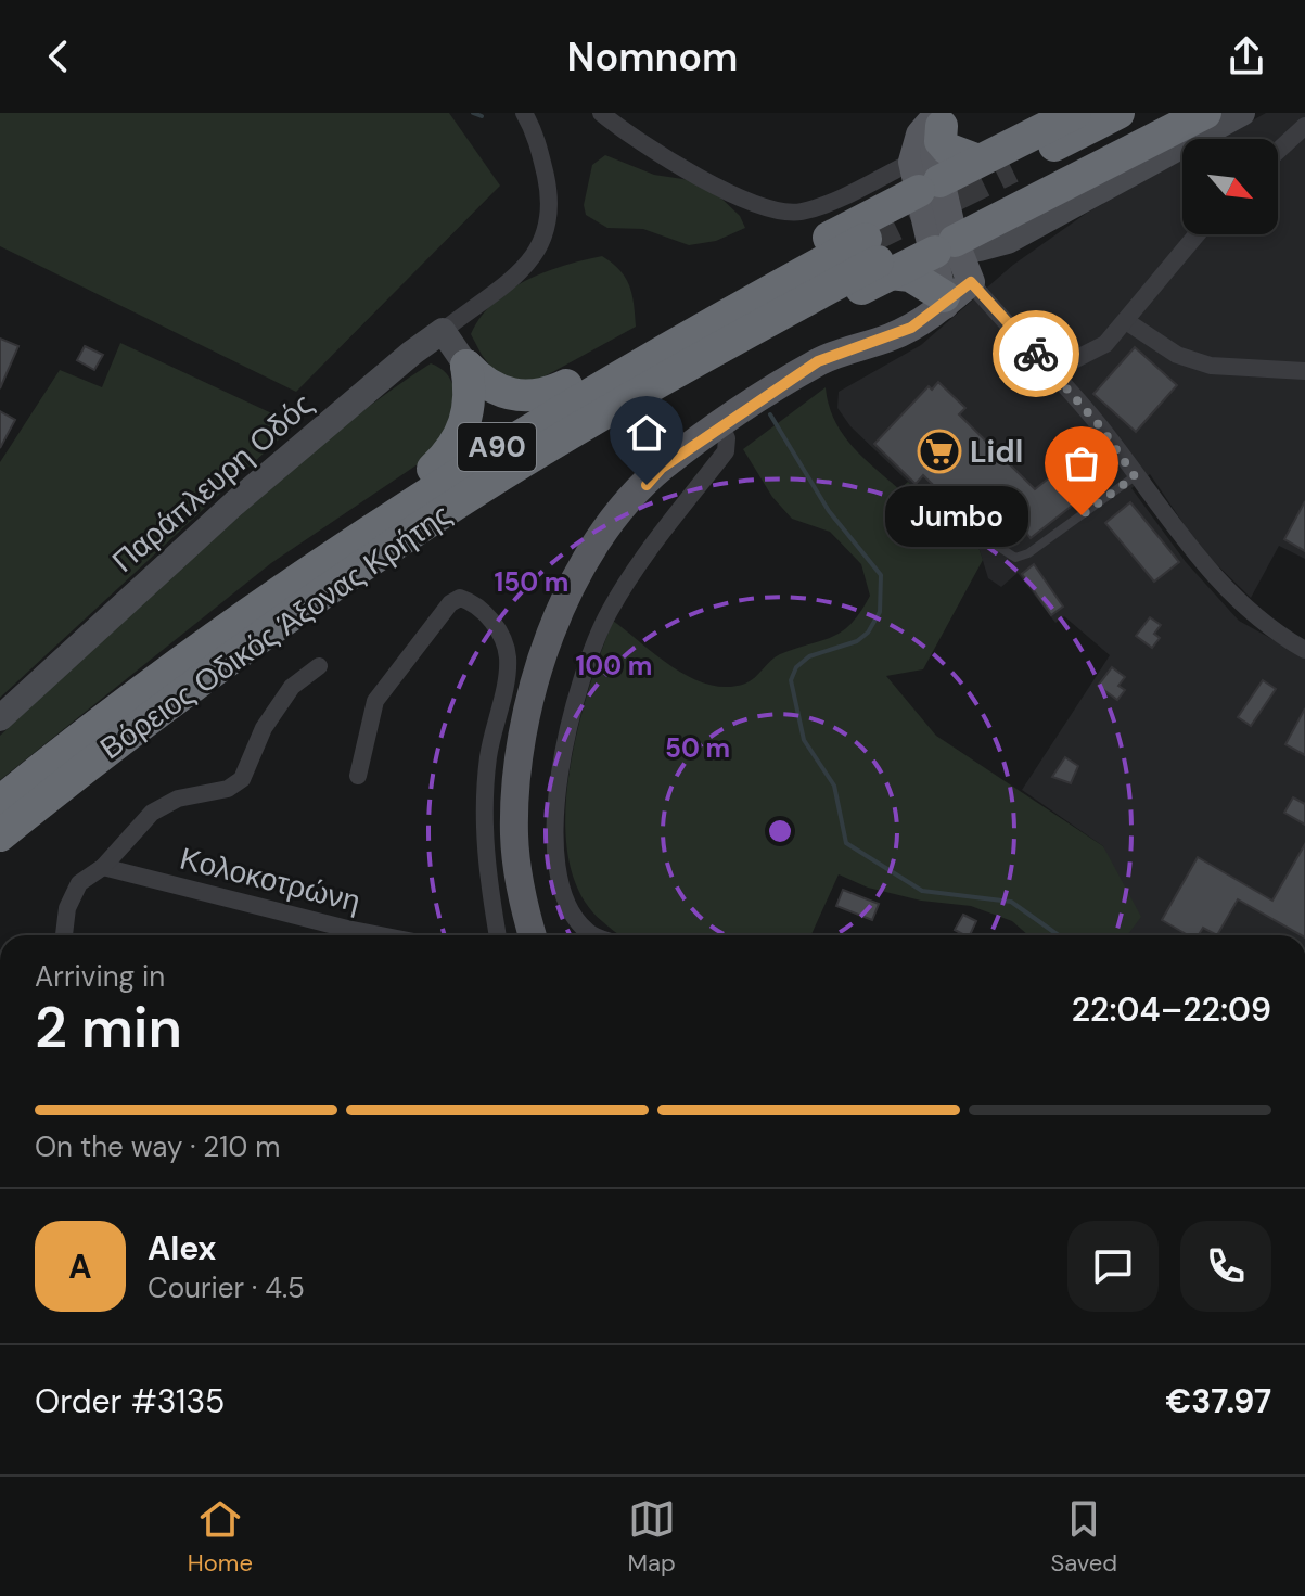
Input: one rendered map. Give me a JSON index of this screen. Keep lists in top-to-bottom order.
{
  "streets": {
    "highway": ["Βόρειος Οδικός Άξονας Κρήτης"],
    "street": ["Παράπλευρη Οδός", "Κολοκοτρώνη"]
  },
  "places": {
    "supermarket": ["Lidl"],
    "other": ["Jumbo"]
  },
  "north": "bottom right",
  "page": {
    "header": "Nomnom",
    "bubble": "Jumbo",
    "heading": ["2 min", "Arriving in", "22:04–22:09"],
    "panel": [
      "Alex",
      "Courier · 4.5",
      "Order #3135",
      "€37.97"
    ],
    "bar": "On the way · 210 m",
    "round": "A",
    "tabs": ["Home", "Map", "Saved"]
  },
  "rings": ["150 m", "100 m", "50 m"]
}
